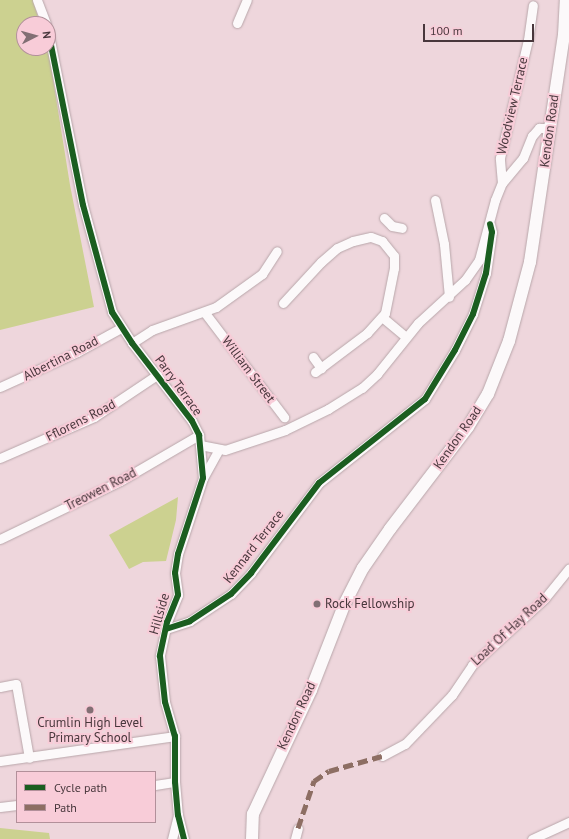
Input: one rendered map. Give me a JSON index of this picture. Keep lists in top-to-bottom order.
{
  "streets": {
    "main road": ["Kendon Road"],
    "street": [
      "Woodview Terrace",
      "Albertina Road",
      "William Street",
      "Parry Terrace",
      "Fflorens Road",
      "Treowen Road",
      "Kennard Terrace",
      "Hillside",
      "Load Of Hay Road"
    ]
  },
  "crossings": [
    ["Albertina Road", "Parry Terrace"],
    ["Parry Terrace", "Fflorens Road"],
    ["Parry Terrace", "Treowen Road"],
    ["Parry Terrace", "Hillside"],
    ["Kennard Terrace", "Hillside"]
  ],
  "places": ["Rock Fellowship", "Crumlin High Level Primary School"],
  "legend": ["Cycle path", "Path"],
  "scale_bar": "100 m",
  "north": "right"
}
